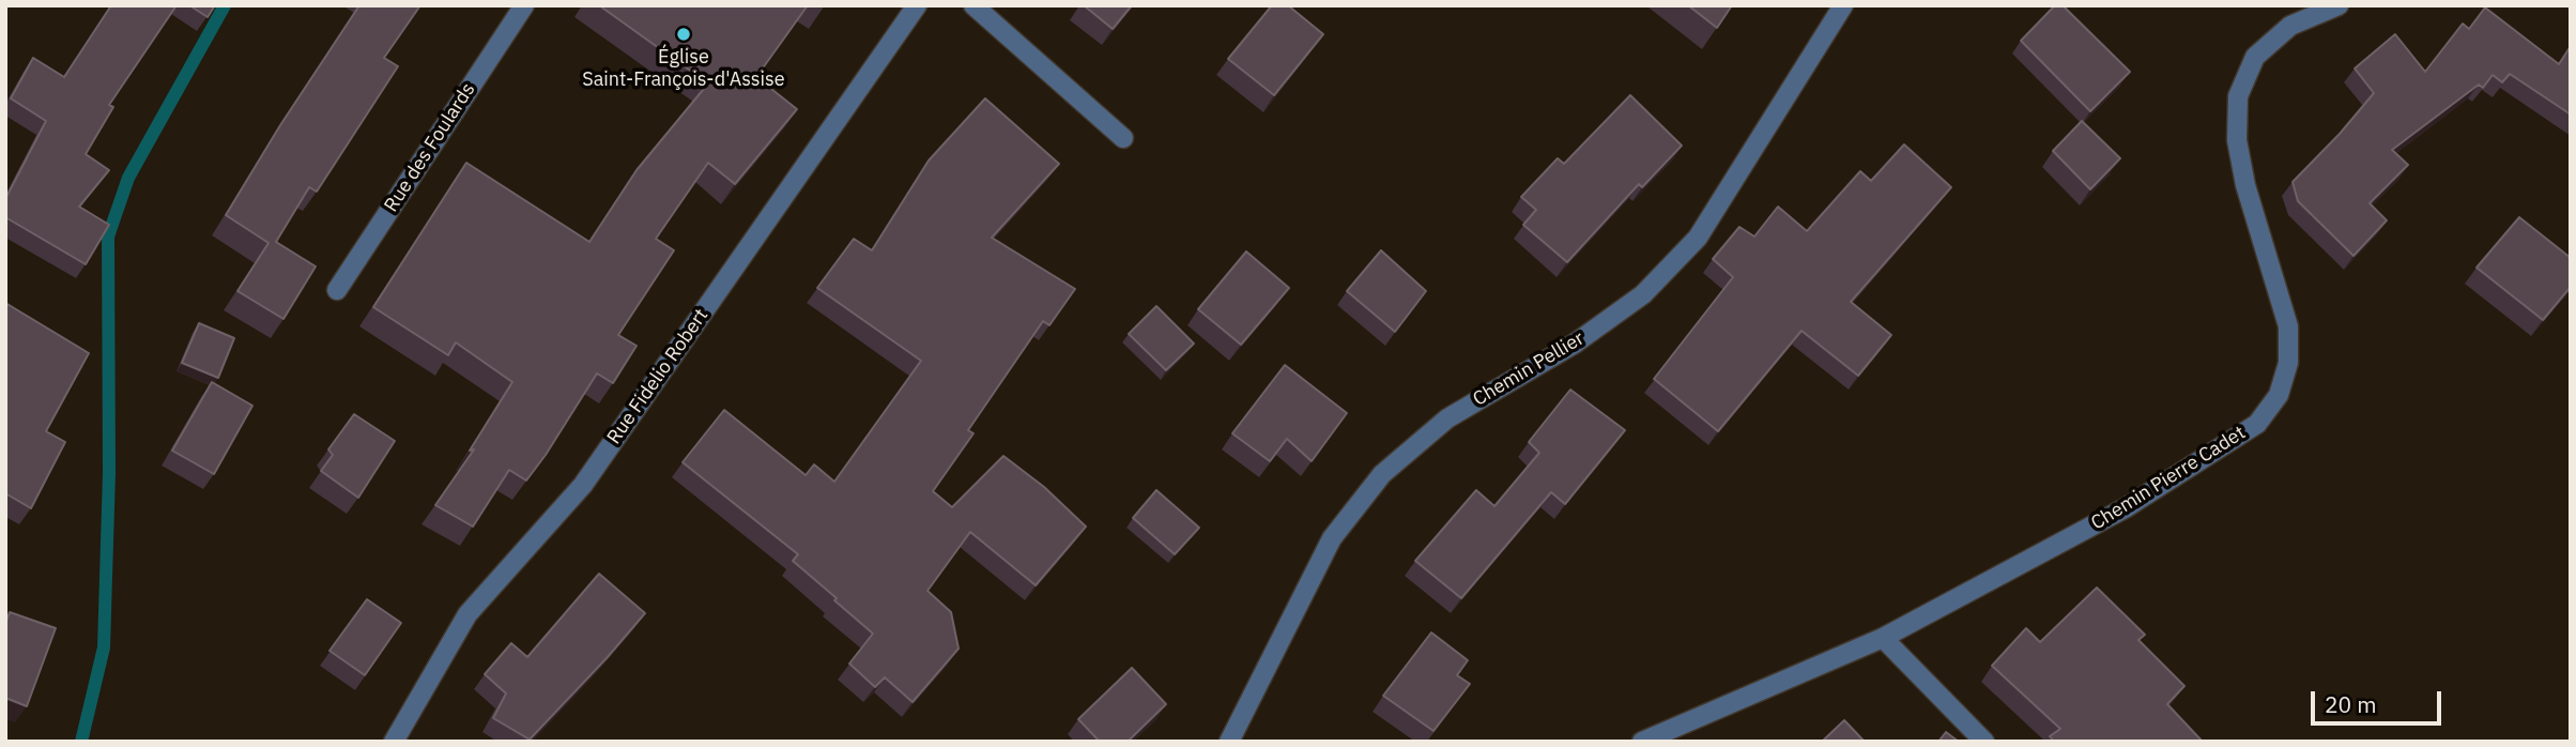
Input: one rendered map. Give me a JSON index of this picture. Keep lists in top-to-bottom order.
{
  "streets": {
    "street": [
      "Rue des Foulards",
      "Chemin Pellier",
      "Rue Fidelio Robert",
      "Chemin Pierre Cadet"
    ]
  },
  "places": ["Église Saint-François-d'Assise"],
  "scale_bar": "20 m"
}
